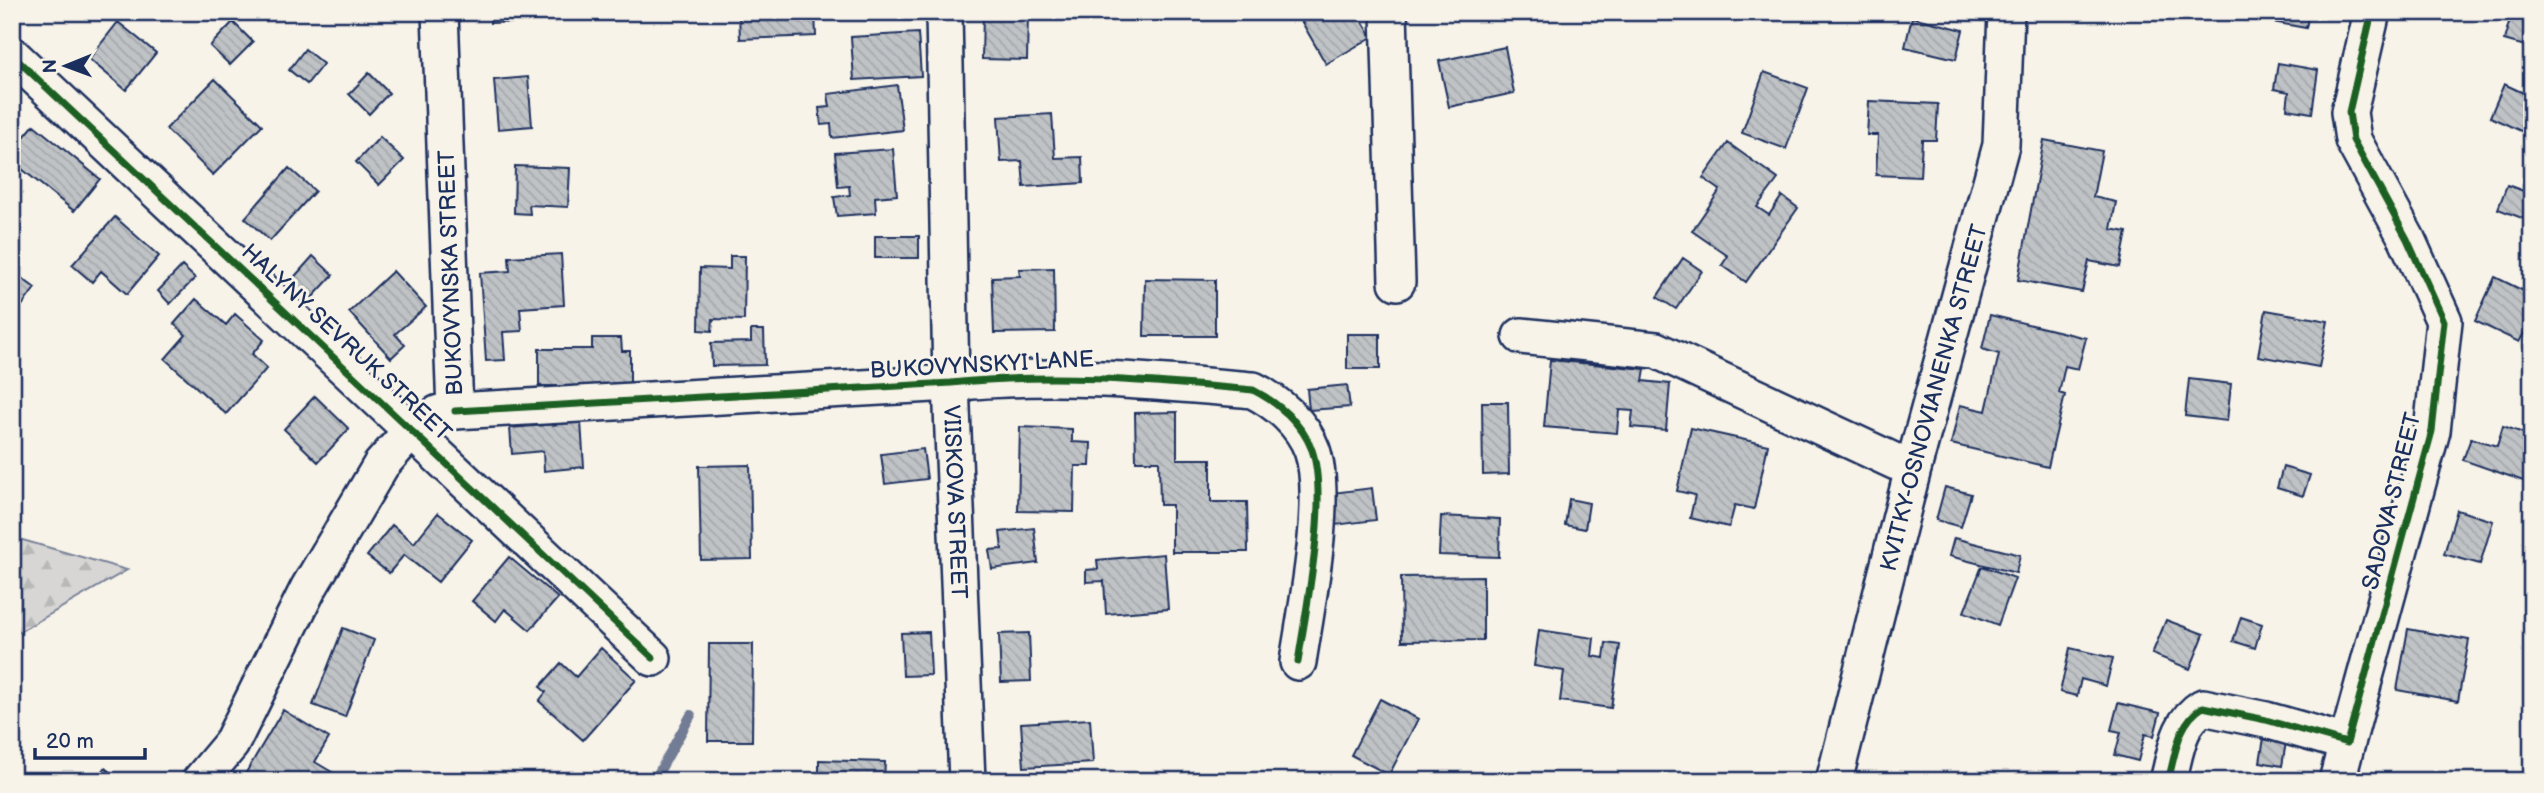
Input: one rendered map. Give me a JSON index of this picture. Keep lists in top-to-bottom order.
{
  "streets": {
    "street": [
      "BUKOVYNSKA STREET",
      "HALYNY SEVRUK STREET",
      "BUKOVYNSKYI LANE",
      "KVITKY-OSNOVIANENKA STREET",
      "VIISKOVA STREET",
      "SADOVA STREET"
    ]
  },
  "crossings": [
    ["BUKOVYNSKA STREET", "HALYNY SEVRUK STREET"],
    ["BUKOVYNSKA STREET", "BUKOVYNSKYI LANE"],
    ["BUKOVYNSKYI LANE", "VIISKOVA STREET"]
  ],
  "scale_bar": "20 m",
  "north": "left"
}
